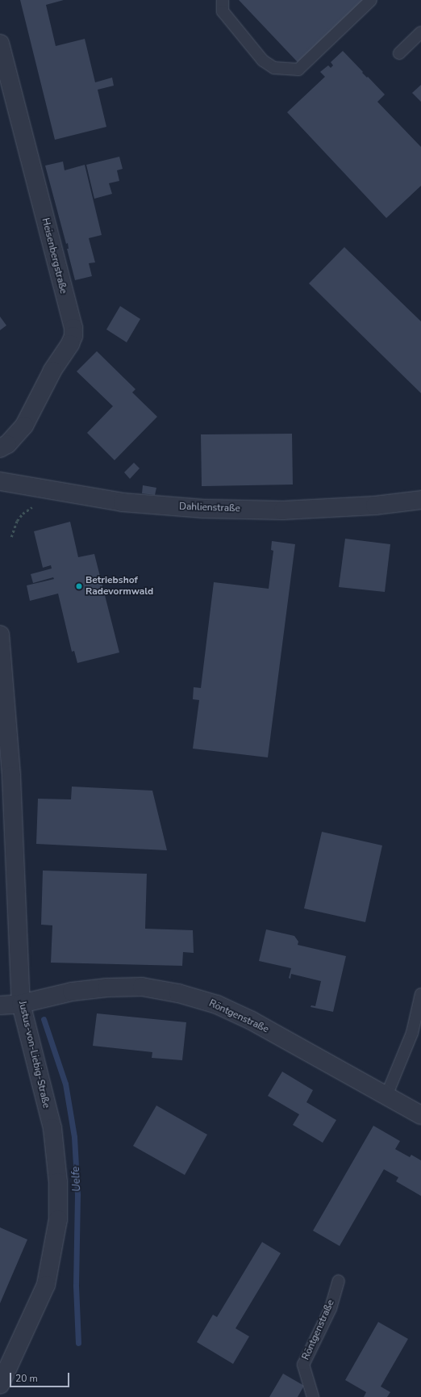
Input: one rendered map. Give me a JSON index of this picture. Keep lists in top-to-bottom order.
{
  "streets": {
    "street": [
      "Heisenbergstraße",
      "Dahlienstraße",
      "Röntgenstraße",
      "Justus-von-Liebig-Straße"
    ]
  },
  "crossings": [
    ["Röntgenstraße", "Justus-von-Liebig-Straße"]
  ],
  "water": ["Uelfe"],
  "places": ["Betriebshof Radevormwald"],
  "scale_bar": "20 m"
}
